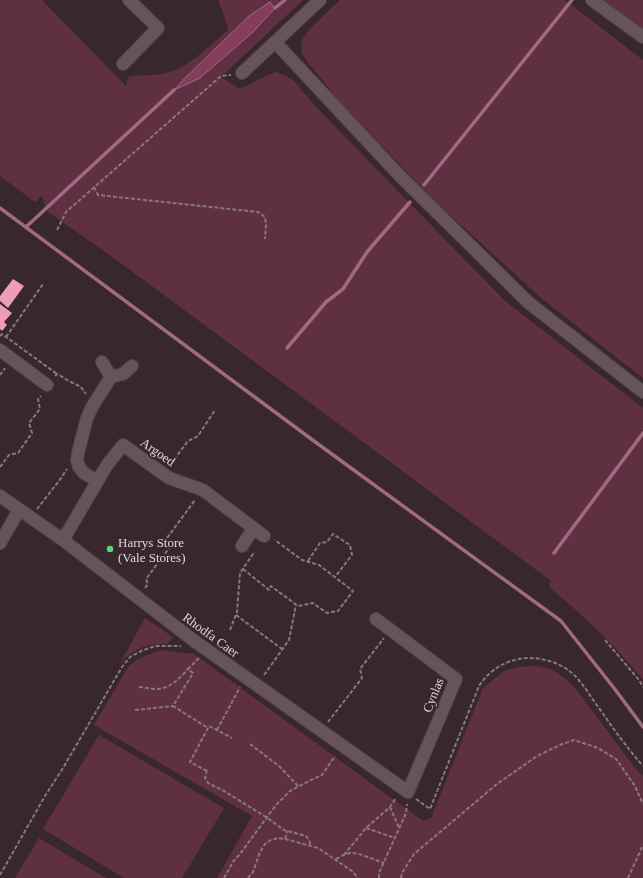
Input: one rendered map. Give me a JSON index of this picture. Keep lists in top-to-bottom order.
{
  "streets": {
    "street": ["Argoed", "Rhodfa Caer", "Cynlas"]
  },
  "crossings": [
    ["Argoed", "Rhodfa Caer"],
    ["Rhodfa Caer", "Cynlas"]
  ],
  "places": ["Harrys Store (Vale Stores)"]
}
